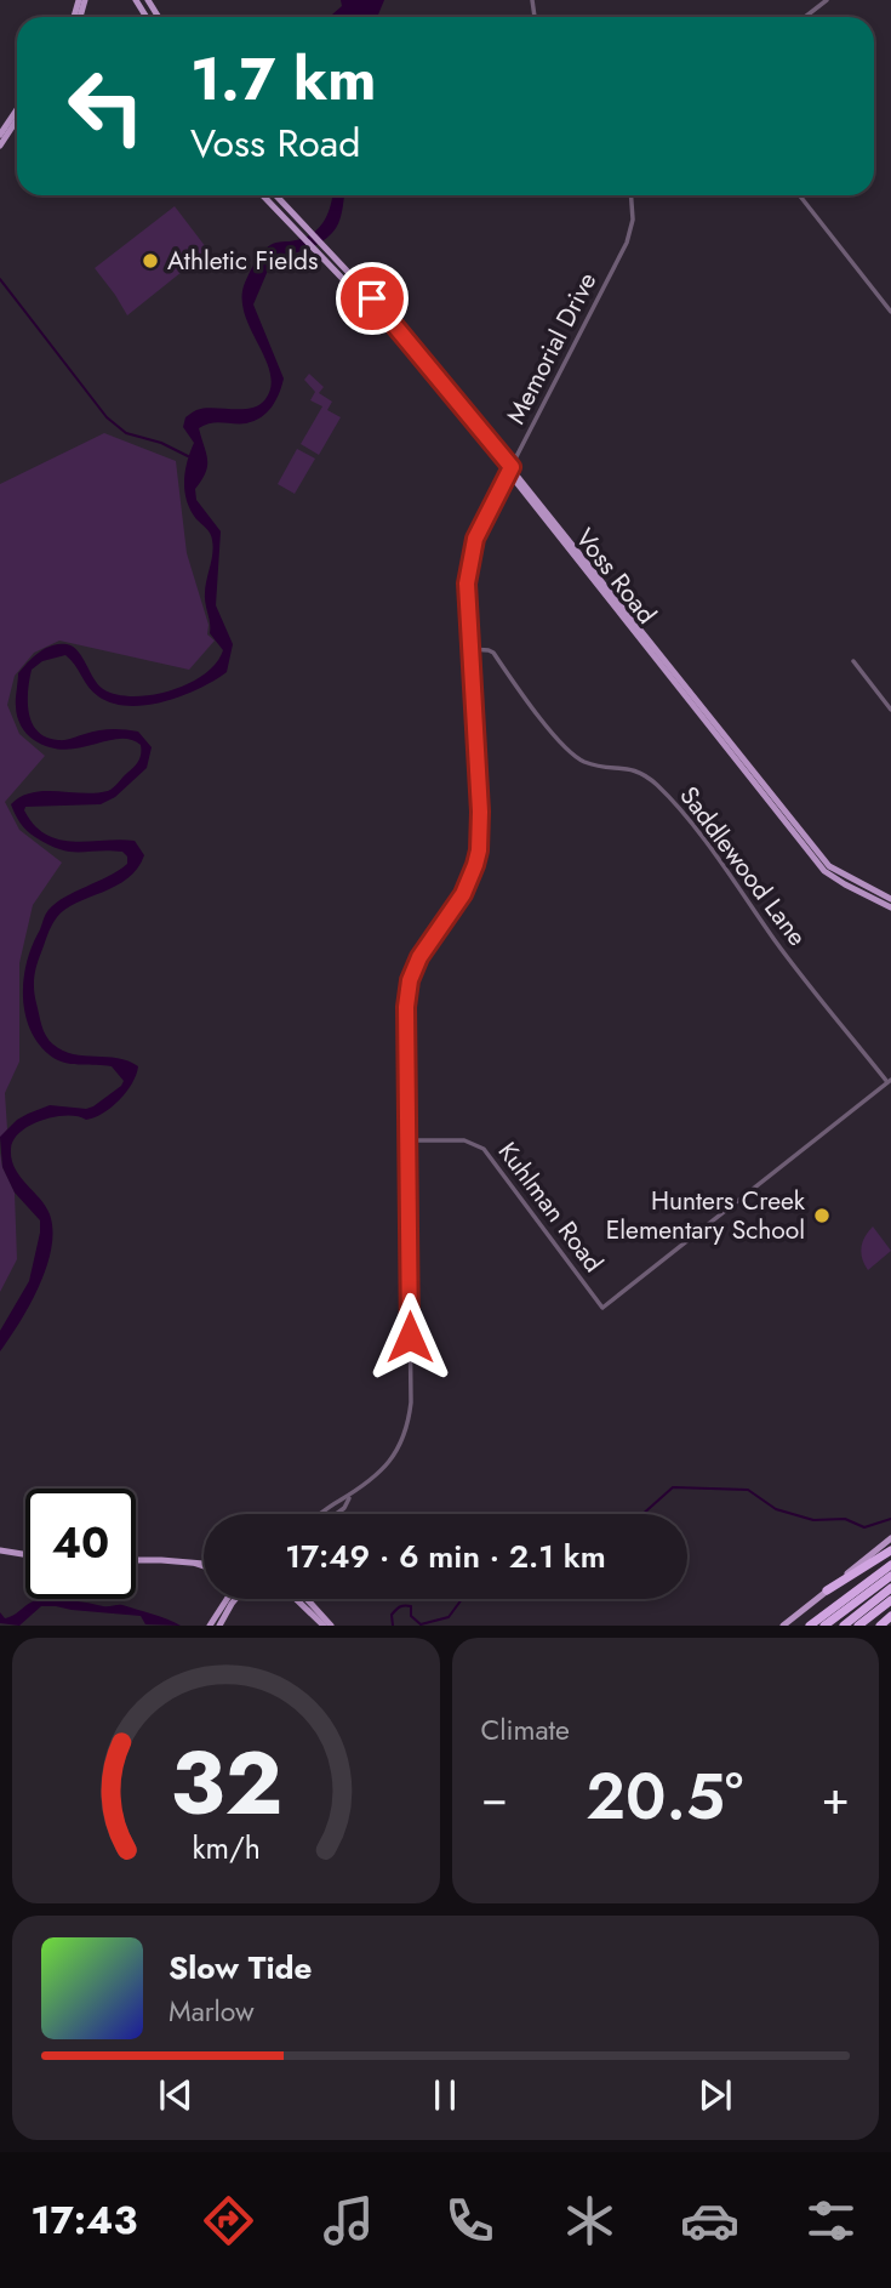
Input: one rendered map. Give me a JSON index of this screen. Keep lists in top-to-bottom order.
{
  "streets": {
    "main road": ["Voss Road"],
    "street": ["Memorial Drive", "Saddlewood Lane", "Kuhlman Road"]
  },
  "crossings": [
    ["Memorial Drive", "Voss Road"],
    ["Memorial Drive", "Saddlewood Lane"],
    ["Memorial Drive", "Kuhlman Road"],
    ["Saddlewood Lane", "Kuhlman Road"]
  ],
  "places": ["Athletic Fields", "Hunters Creek Elementary School"],
  "page": {
    "turn": ["1.7 km", "Voss Road"],
    "limit": "40",
    "trip": "17:49 · 6 min · 2.1 km",
    "tile": "Climate",
    "heat": ["−", "20.5°", "+"],
    "song": ["Slow Tide", "Marlow"],
    "tabs": "17:43",
    "gauge": ["32", "km/h"]
  }
}
